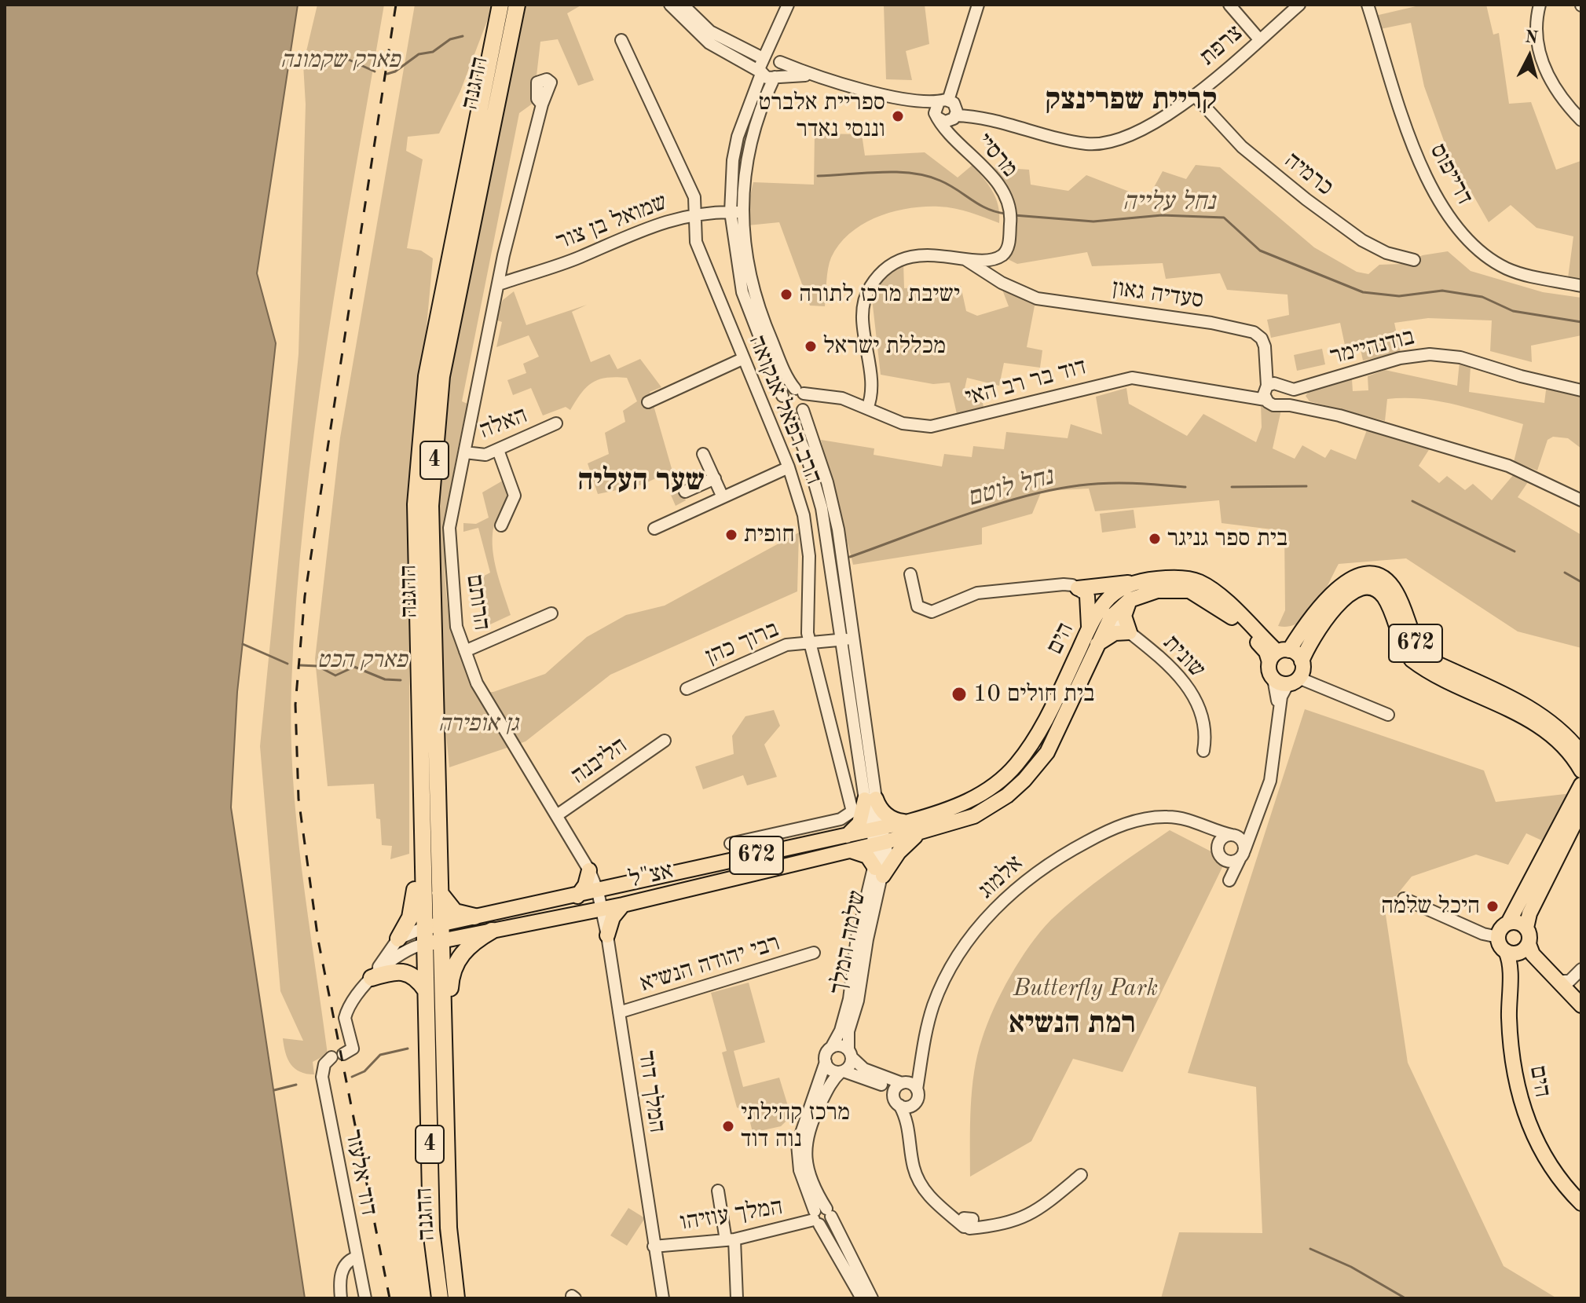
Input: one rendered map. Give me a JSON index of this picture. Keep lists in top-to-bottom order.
{
  "streets": {
    "highway": ["ההגנה", "4"],
    "main road": ["הים", "672", "אצ\"ל"],
    "street": [
      "צרפת",
      "מרסיי",
      "כרמיה",
      "דרייפוס",
      "שמואל בן צור",
      "סעדיה גאון",
      "בודנהיימר",
      "דוד בר רב האי",
      "הרב רפאל אנקואה",
      "האלה",
      "הרותם",
      "ברוך כהן",
      "שונית",
      "הליבנה",
      "אלמוג",
      "שלמה המלך",
      "רבי יהודה הנשיא",
      "המלך דוד",
      "דוד אלעזר",
      "המלך עוזיהו"
    ]
  },
  "crossings": [
    ["צרפת", "מרסיי"],
    ["צרפת", "כרמיה"],
    ["ההגנה", "אצ\"ל"],
    ["שמואל בן צור", "הרב רפאל אנקואה"],
    ["שמואל בן צור", "הרותם"],
    ["סעדיה גאון", "בודנהיימר"],
    ["סעדיה גאון", "דוד בר רב האי"],
    ["בודנהיימר", "דוד בר רב האי"],
    ["דוד בר רב האי", "הרב רפאל אנקואה"],
    ["הרב רפאל אנקואה", "הים"],
    ["הרב רפאל אנקואה", "ברוך כהן"],
    ["הרב רפאל אנקואה", "אצ\"ל"],
    ["הרב רפאל אנקואה", "שלמה המלך"],
    ["האלה", "הרותם"],
    ["הרותם", "הליבנה"],
    ["הרותם", "אצ\"ל"],
    ["הרותם", "המלך דוד"],
    ["הים", "672"],
    ["הים", "שונית"],
    ["הים", "אצ\"ל"],
    ["הים", "שלמה המלך"],
    ["אצ\"ל", "שלמה המלך"],
    ["אצ\"ל", "המלך דוד"],
    ["רבי יהודה הנשיא", "המלך דוד"],
    ["המלך דוד", "המלך עוזיהו"]
  ],
  "districts": ["קריית שפרינצק", "שער העליה", "רמת הנשיא"],
  "water": ["נחל עלייה", "נחל לוטם"],
  "parks": [
    "פארק שקמונה",
    "פארק הכט",
    "גן אופירה",
    "Butterfly Park"
  ],
  "places": [
    "ספריית אלברט וננסי נאדר",
    "ישיבת מרכז לתורה",
    "מכללת ישראל",
    "חופית",
    "בית ספר גניגר",
    "בית חולים 10",
    "היכל שלמה",
    "מרכז קהילתי נוה דוד"
  ],
  "north": "top"
}
